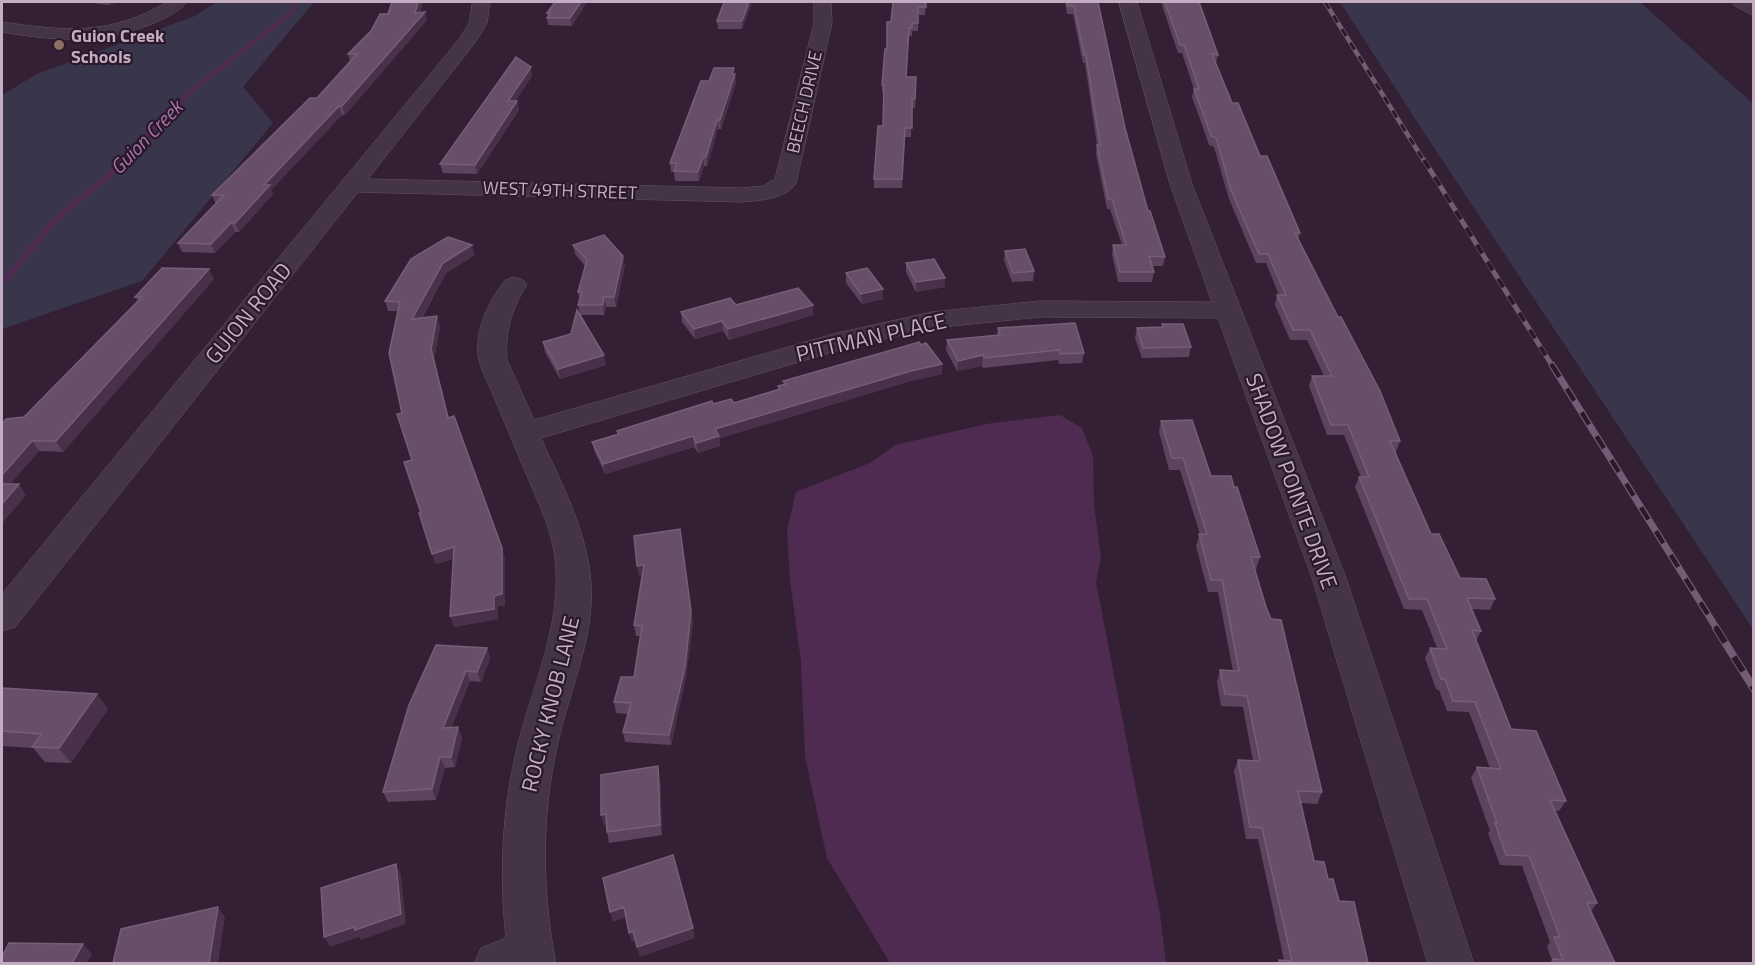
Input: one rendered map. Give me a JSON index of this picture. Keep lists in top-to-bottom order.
{
  "streets": {
    "street": [
      "BEECH DRIVE",
      "WEST 49TH STREET",
      "GUION ROAD",
      "PITTMAN PLACE",
      "SHADOW POINTE DRIVE",
      "ROCKY KNOB LANE"
    ]
  },
  "crossings": [
    ["BEECH DRIVE", "WEST 49TH STREET"],
    ["WEST 49TH STREET", "GUION ROAD"],
    ["PITTMAN PLACE", "SHADOW POINTE DRIVE"],
    ["PITTMAN PLACE", "ROCKY KNOB LANE"]
  ],
  "water": ["Guion Creek"],
  "places": ["Guion Creek Schools"]
}
